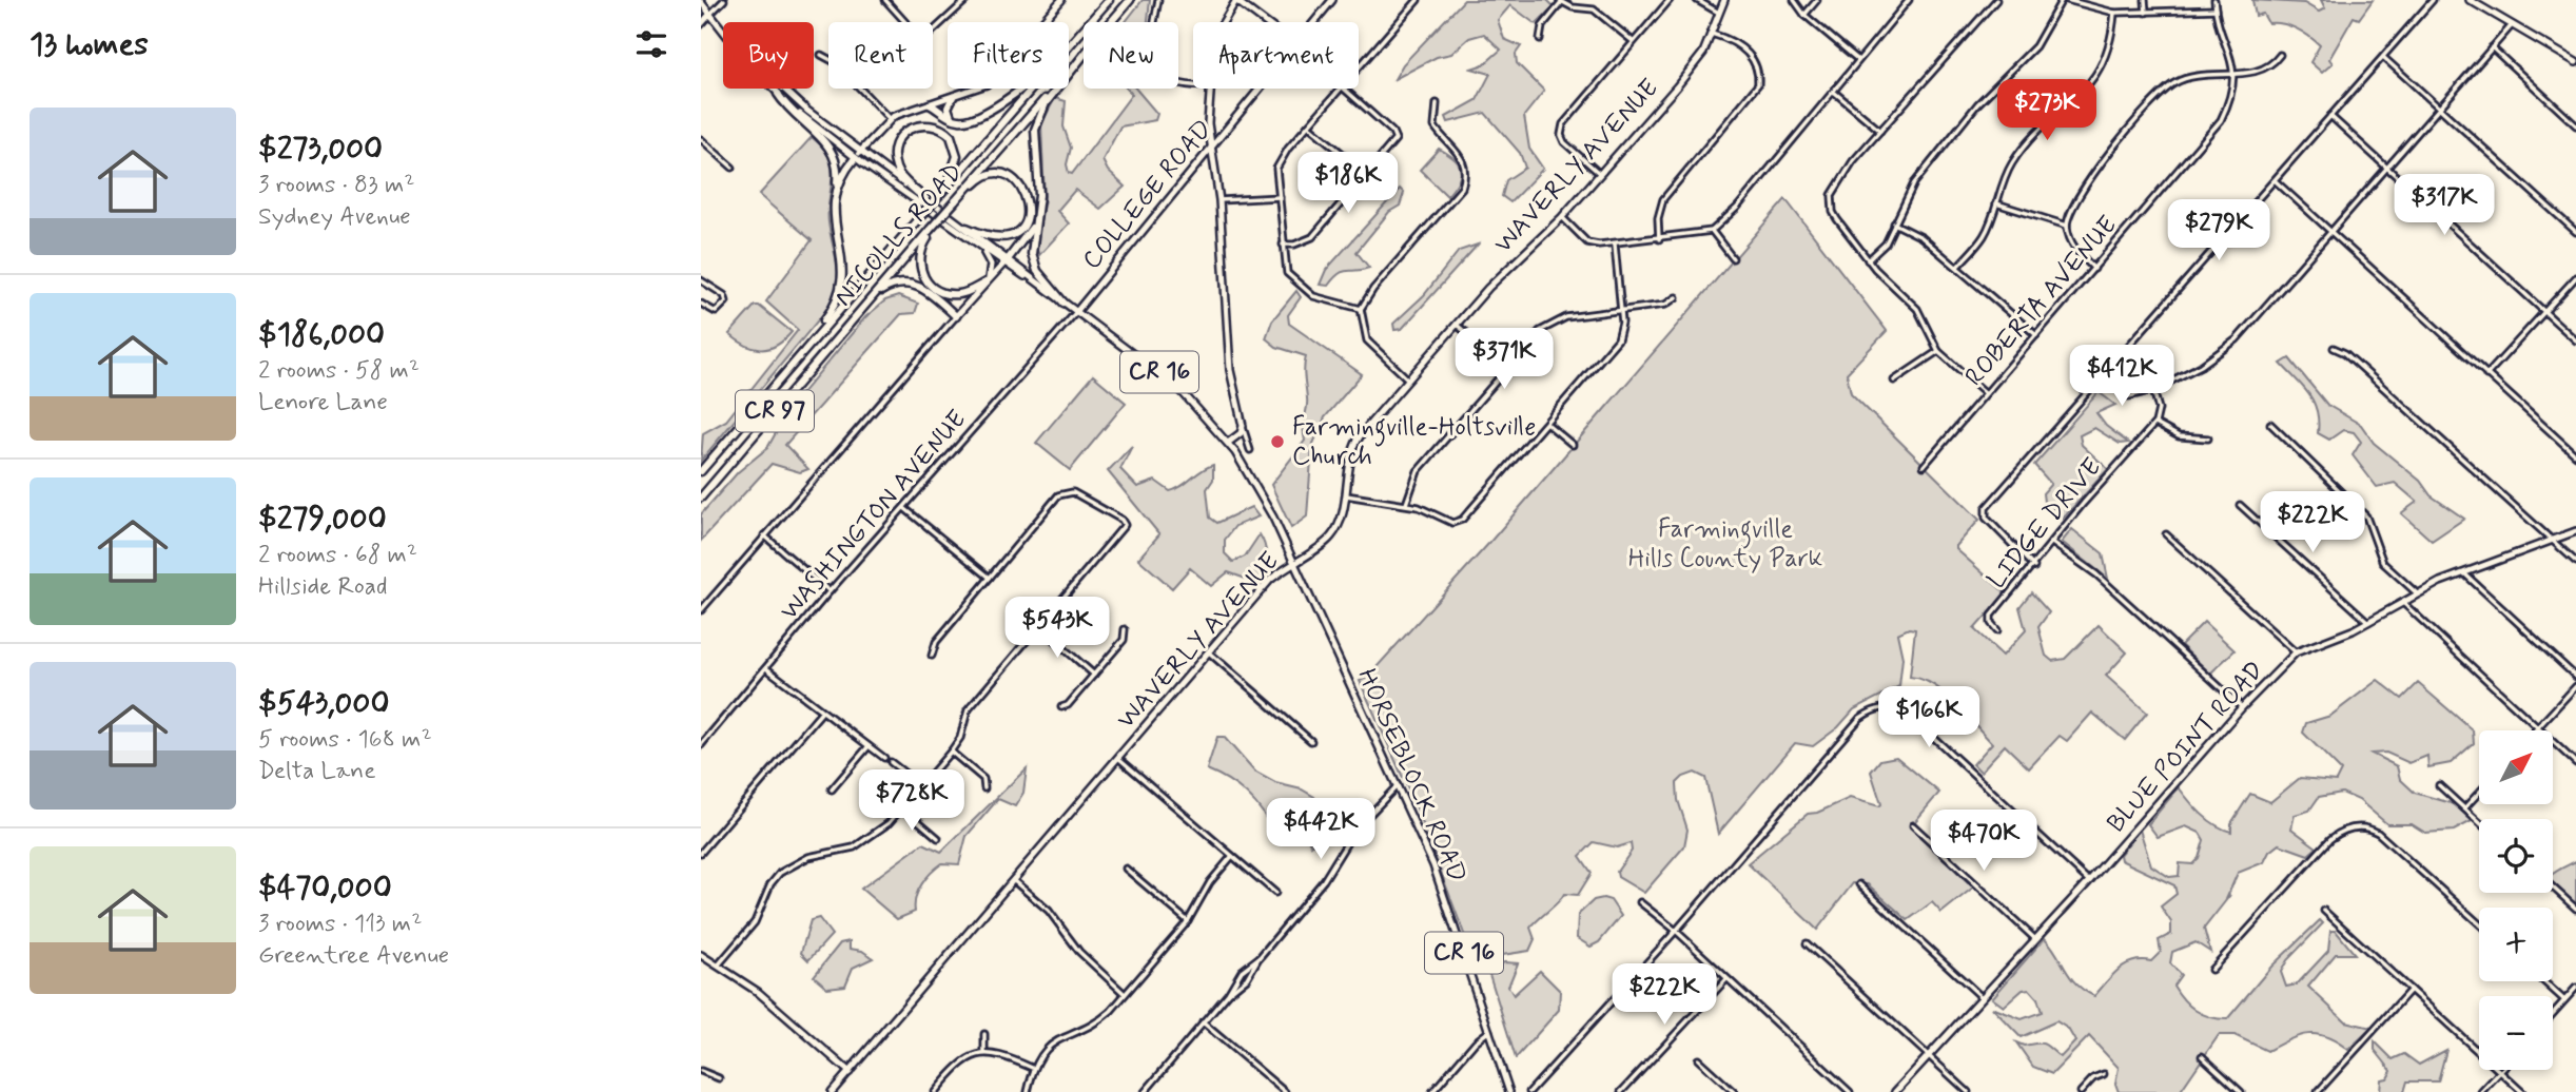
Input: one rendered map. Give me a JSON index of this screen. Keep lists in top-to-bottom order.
{
  "streets": {
    "highway": ["NICOLLS ROAD", "CR 97"],
    "street": [
      "WAVERLY AVENUE",
      "COLLEGE ROAD",
      "ROBERTA AVENUE",
      "CR 16",
      "WASHINGTON AVENUE",
      "LIDGE DRIVE",
      "BLUE POINT ROAD",
      "HORSEBLOCK ROAD"
    ]
  },
  "crossings": [
    ["WAVERLY AVENUE", "HORSEBLOCK ROAD"],
    ["COLLEGE ROAD", "CR 16"],
    ["COLLEGE ROAD", "WASHINGTON AVENUE"],
    ["CR 16", "WASHINGTON AVENUE"],
    ["CR 16", "HORSEBLOCK ROAD"]
  ],
  "parks": ["Farmingville Hills County Park"],
  "places": ["Farmingville-Holtsville Church"],
  "north": "top right",
  "page": {
    "heading": "13 homes",
    "chip": [
      "Buy",
      "Rent",
      "Filters",
      "New",
      "Apartment"
    ],
    "price": [
      "$273K",
      "$186K",
      "$317K",
      "$279K",
      "$371K",
      "$412K",
      "$222K",
      "$543K",
      "$166K",
      "$728K",
      "$442K",
      "$470K",
      "$222K"
    ],
    "list": [
      {
        "name": "$273,000",
        "note": "3 rooms · 83 m² · Sydney Avenue"
      },
      {
        "name": "$186,000",
        "note": "2 rooms · 58 m² · Lenore Lane"
      },
      {
        "name": "$279,000",
        "note": "2 rooms · 68 m² · Hillside Road"
      },
      {
        "name": "$543,000",
        "note": "5 rooms · 168 m² · Delta Lane"
      },
      {
        "name": "$470,000",
        "note": "3 rooms · 113 m² · Greentree Avenue"
      }
    ],
    "map_buttons": ["+", "−"]
  }
}
